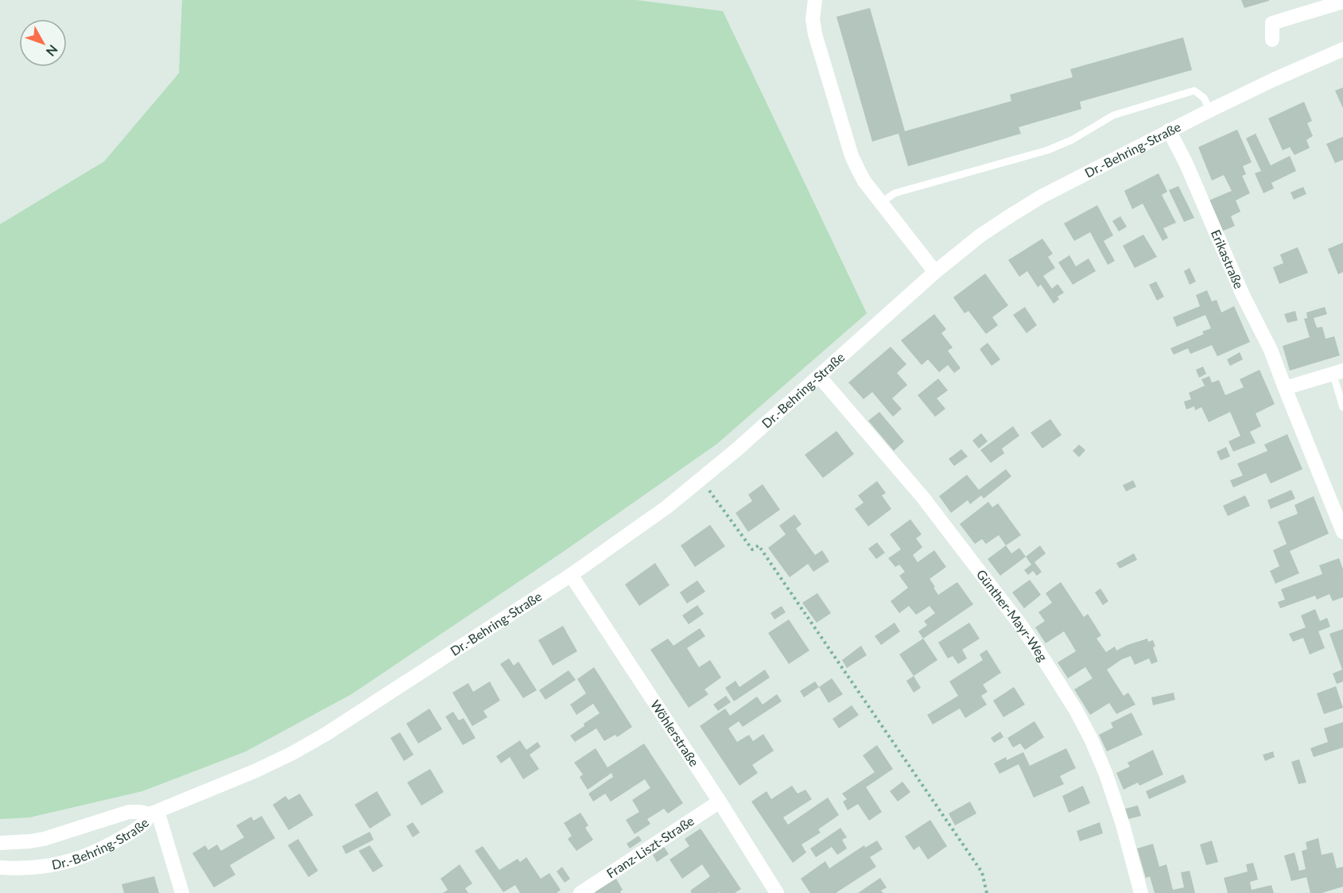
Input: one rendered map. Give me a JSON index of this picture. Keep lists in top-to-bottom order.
{
  "streets": {
    "street": [
      "Dr.-Behring-Straße",
      "Erikastraße",
      "Günther-Mayr-Weg",
      "Wöhlerstraße",
      "Franz-Liszt-Straße"
    ]
  },
  "crossings": [
    ["Dr.-Behring-Straße", "Erikastraße"],
    ["Dr.-Behring-Straße", "Günther-Mayr-Weg"],
    ["Dr.-Behring-Straße", "Wöhlerstraße"],
    ["Wöhlerstraße", "Franz-Liszt-Straße"]
  ],
  "north": "bottom right"
}
